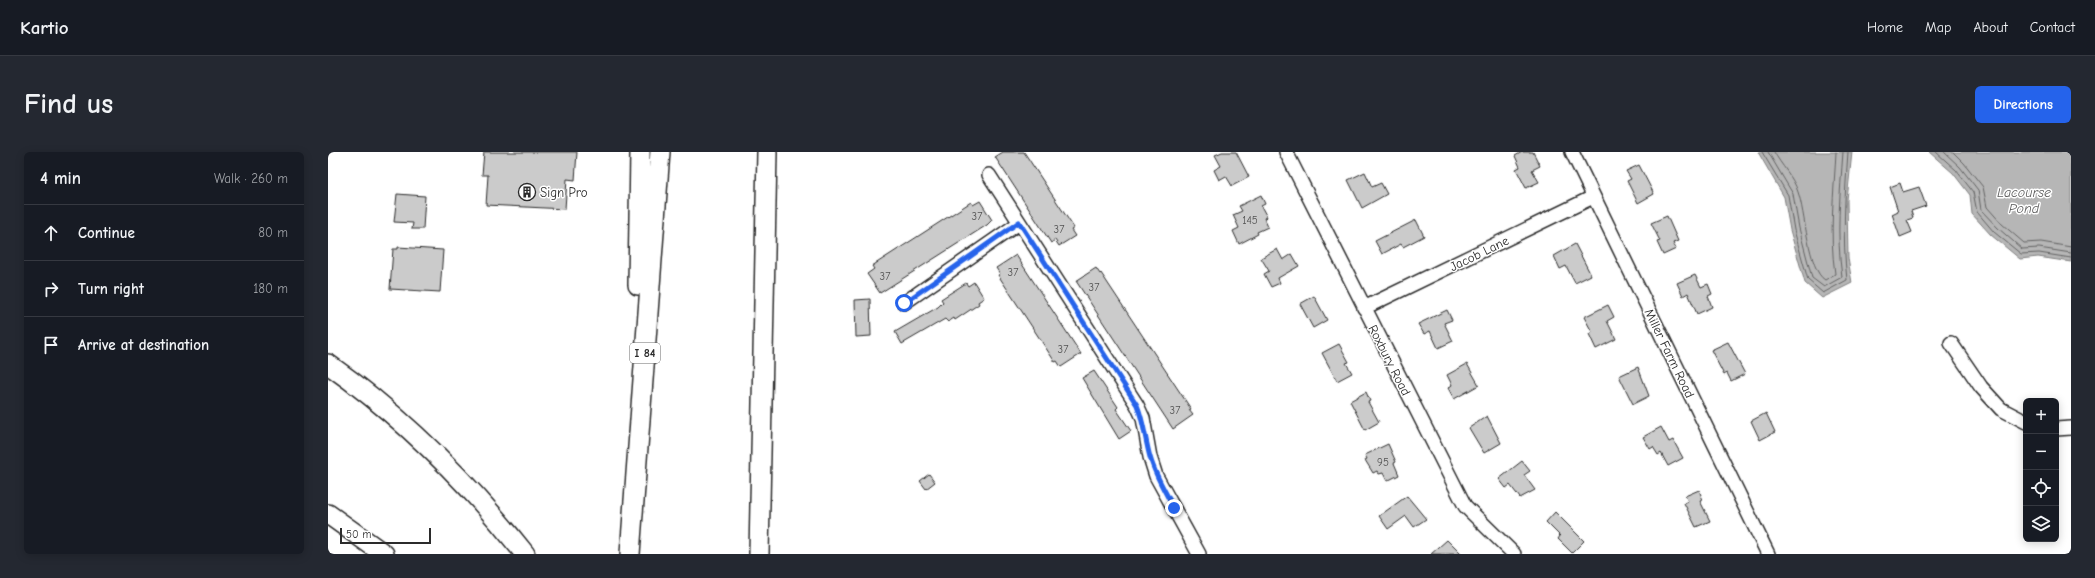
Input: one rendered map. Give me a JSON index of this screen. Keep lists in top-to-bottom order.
{
  "streets": {
    "highway": ["I 84"],
    "street": ["Jacob Lane", "Miller Farm Road", "Roxbury Road"]
  },
  "crossings": [
    ["Jacob Lane", "Miller Farm Road"],
    ["Jacob Lane", "Roxbury Road"]
  ],
  "water": ["Lacourse Pond"],
  "places": {
    "building": ["Sign Pro"]
  },
  "house_numbers": [
    "37",
    "145",
    "37",
    "37",
    "37",
    "37",
    "37",
    "37",
    "95"
  ],
  "scale_bar": "50 m",
  "page": {
    "header": "Kartio",
    "nav": [
      "Home",
      "Map",
      "About",
      "Contact"
    ],
    "buttons": "Directions",
    "title": "Find us",
    "heading": ["4 min", "Walk · 260 m"],
    "list": [
      ["Continue", "80 m"],
      ["Turn right", "180 m"],
      "Arrive at destination"
    ],
    "map_buttons": ["+", "−"],
    "scale": "50 m"
  }
}
